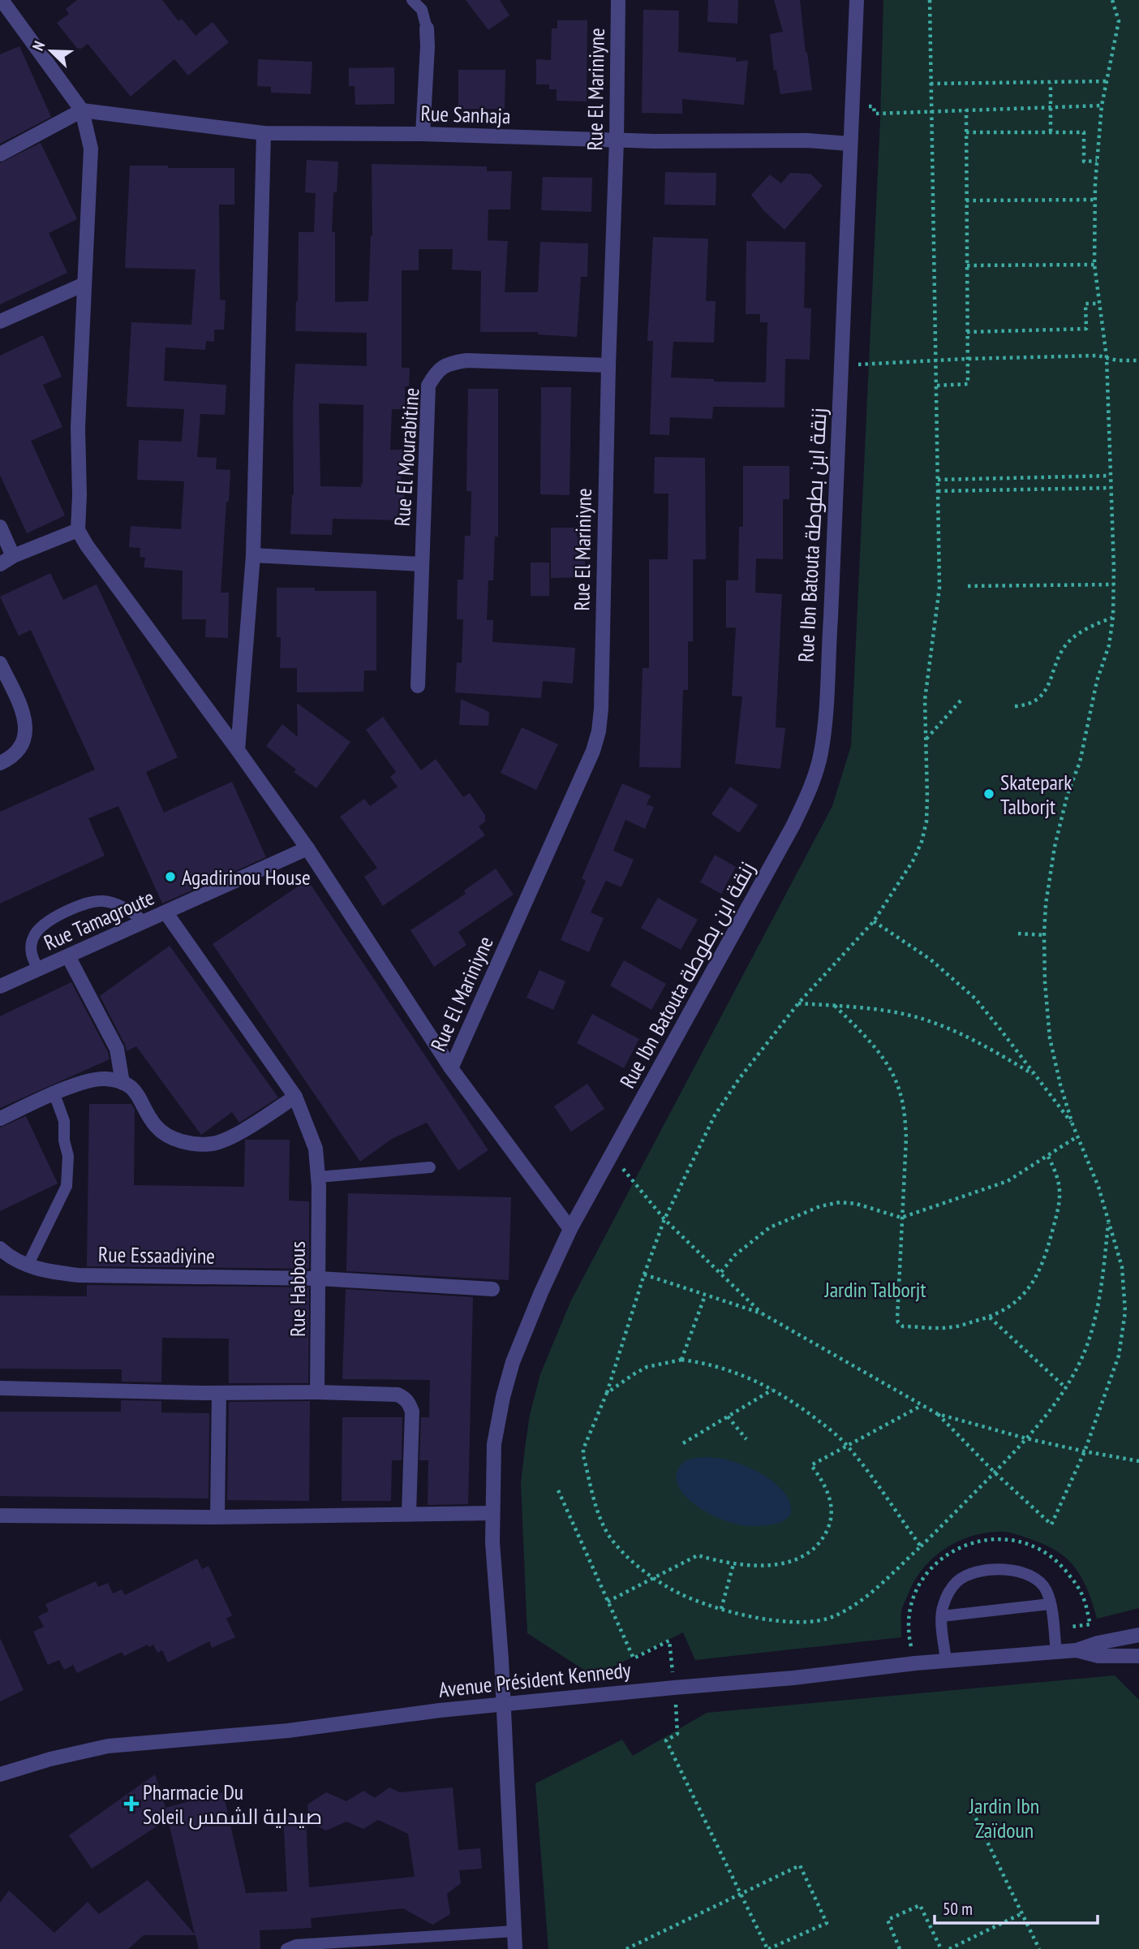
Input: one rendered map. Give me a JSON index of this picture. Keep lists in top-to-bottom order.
{
  "streets": {
    "street": [
      "Rue El Mariniyne",
      "Rue Sanhaja",
      "Rue El Mourabitine",
      "Rue Ibn Batouta زنقة ابن بطوطة",
      "Rue Tamagroute",
      "Rue Essaadiyine",
      "Rue Habbous",
      "Avenue Président Kennedy"
    ]
  },
  "crossings": [
    ["Rue El Mariniyne", "Rue Sanhaja"],
    ["Rue El Mariniyne", "Rue El Mourabitine"],
    ["Rue Sanhaja", "Rue Ibn Batouta زنقة ابن بطوطة"],
    ["Rue Ibn Batouta زنقة ابن بطوطة", "Avenue Président Kennedy"],
    ["Rue Tamagroute", "Rue Habbous"],
    ["Rue Essaadiyine", "Rue Habbous"]
  ],
  "parks": ["Jardin Talborjt", "Jardin Ibn Zaïdoun"],
  "places": {
    "other": ["Skatepark Talborjt", "Agadirinou House"],
    "health": ["Pharmacie Du Soleil صيدلية الشمس"]
  },
  "scale_bar": "50 m",
  "north": "top left"
}
